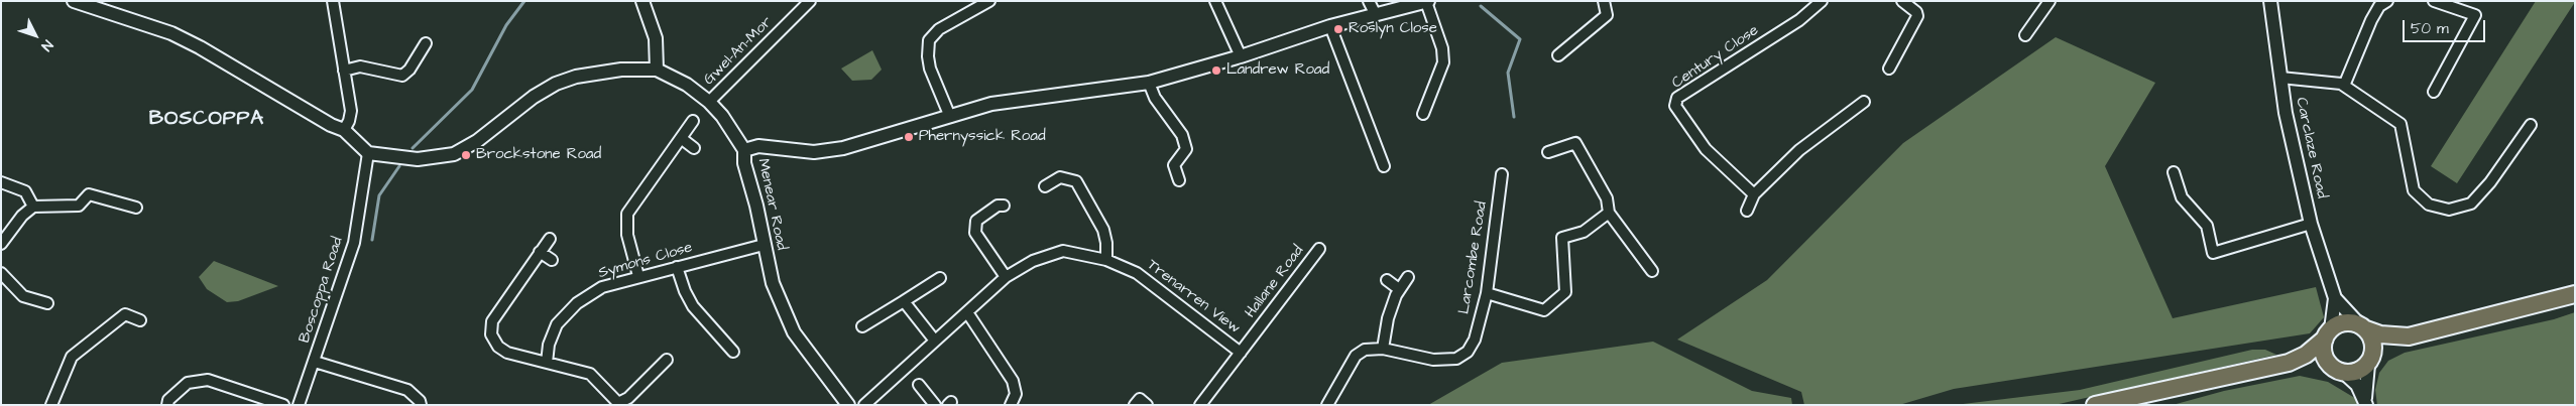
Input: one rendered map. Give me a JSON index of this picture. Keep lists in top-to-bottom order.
{
  "streets": {
    "street": [
      "Gwel-An-Mor",
      "Century Close",
      "Carclaze Road",
      "Menear Road",
      "Larcombe Road",
      "Symons Close",
      "Hallane Road",
      "Boscoppa Road",
      "Trenarren View"
    ]
  },
  "crossings": [
    ["Gwel-An-Mor", "Menear Road"],
    ["Menear Road", "Symons Close"],
    ["Hallane Road", "Trenarren View"]
  ],
  "districts": ["BOSCOPPA"],
  "places": [
    "Roslyn Close",
    "Landrew Road",
    "Phernyssick Road",
    "Brockstone Road"
  ],
  "scale_bar": "50 m",
  "north": "bottom right"
}
